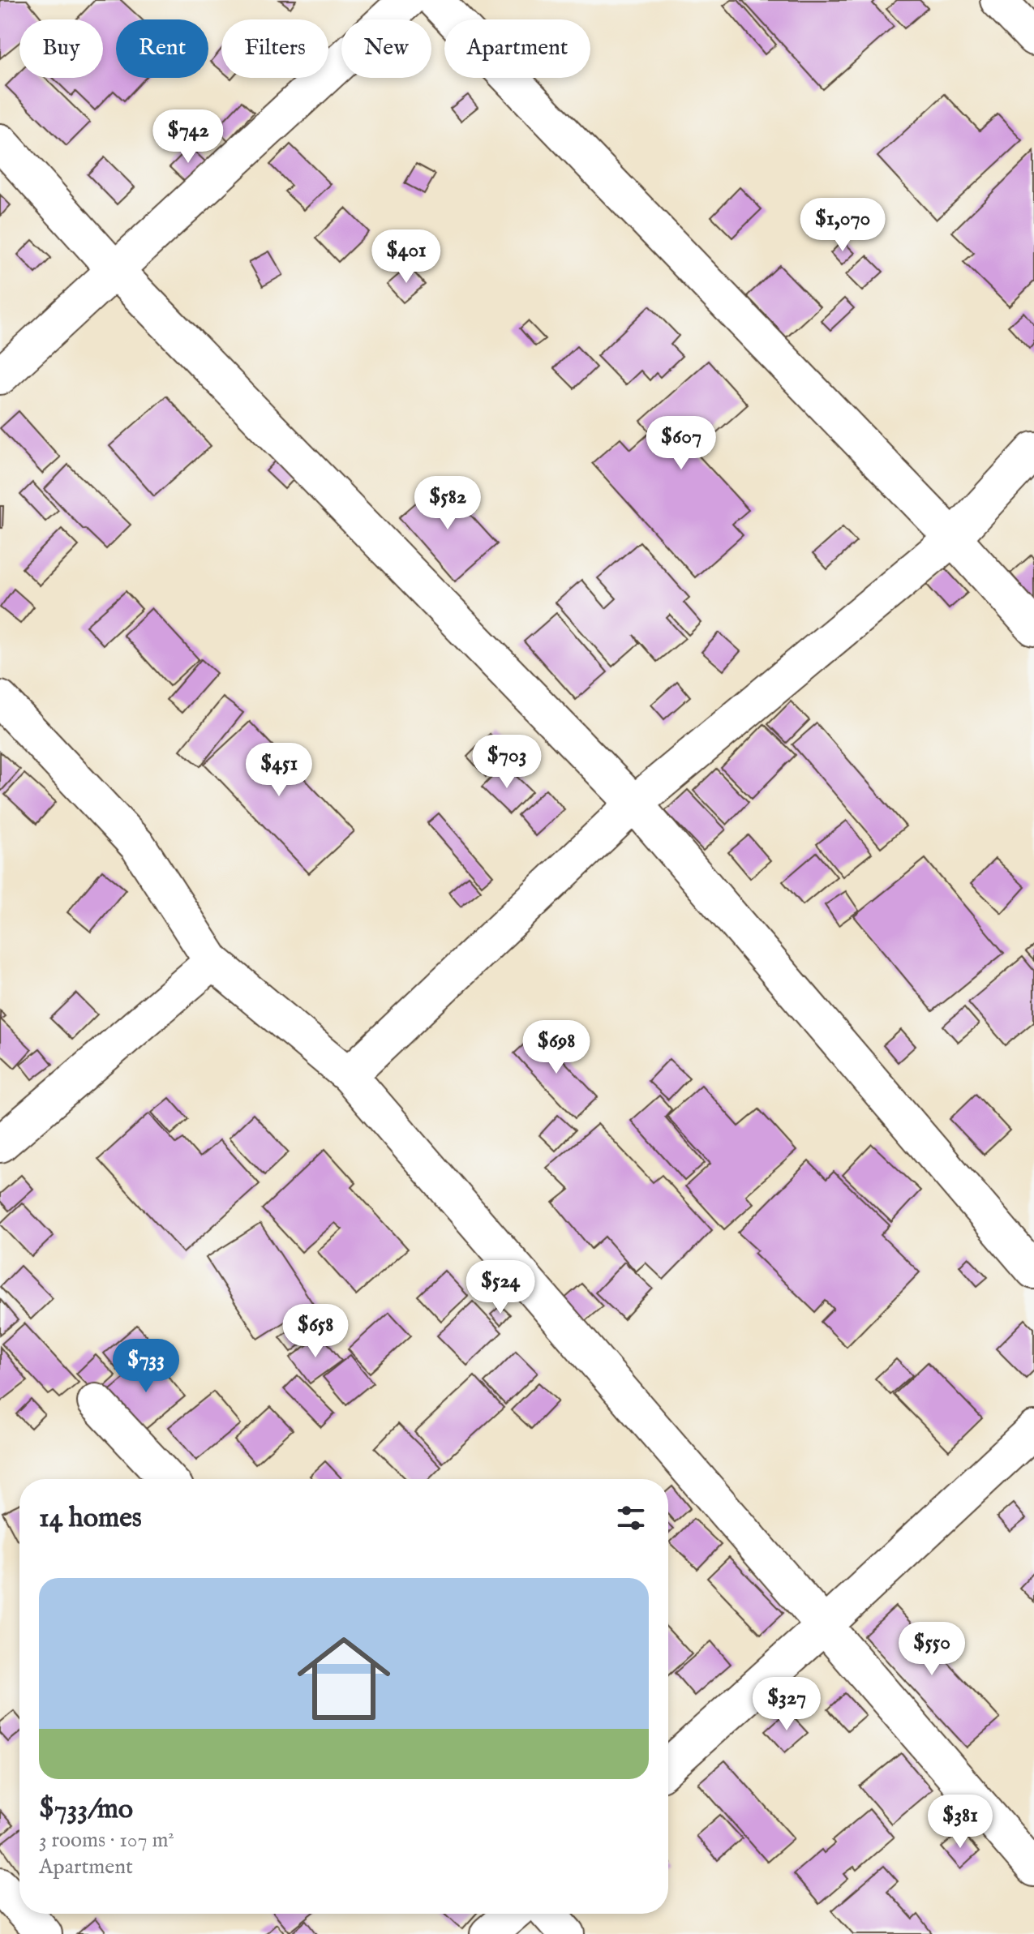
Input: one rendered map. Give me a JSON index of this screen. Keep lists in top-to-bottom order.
{
  "page": {
    "chip": [
      "Buy",
      "Rent",
      "Filters",
      "New",
      "Apartment"
    ],
    "price": [
      "$742",
      "$1,070",
      "$401",
      "$607",
      "$582",
      "$703",
      "$451",
      "$698",
      "$524",
      "$658",
      "$733",
      "$550",
      "$327",
      "$381"
    ],
    "heading": "14 homes",
    "list": [
      {
        "name": "$733/mo",
        "note": "3 rooms · 107 m² · Apartment"
      }
    ]
  }
}
